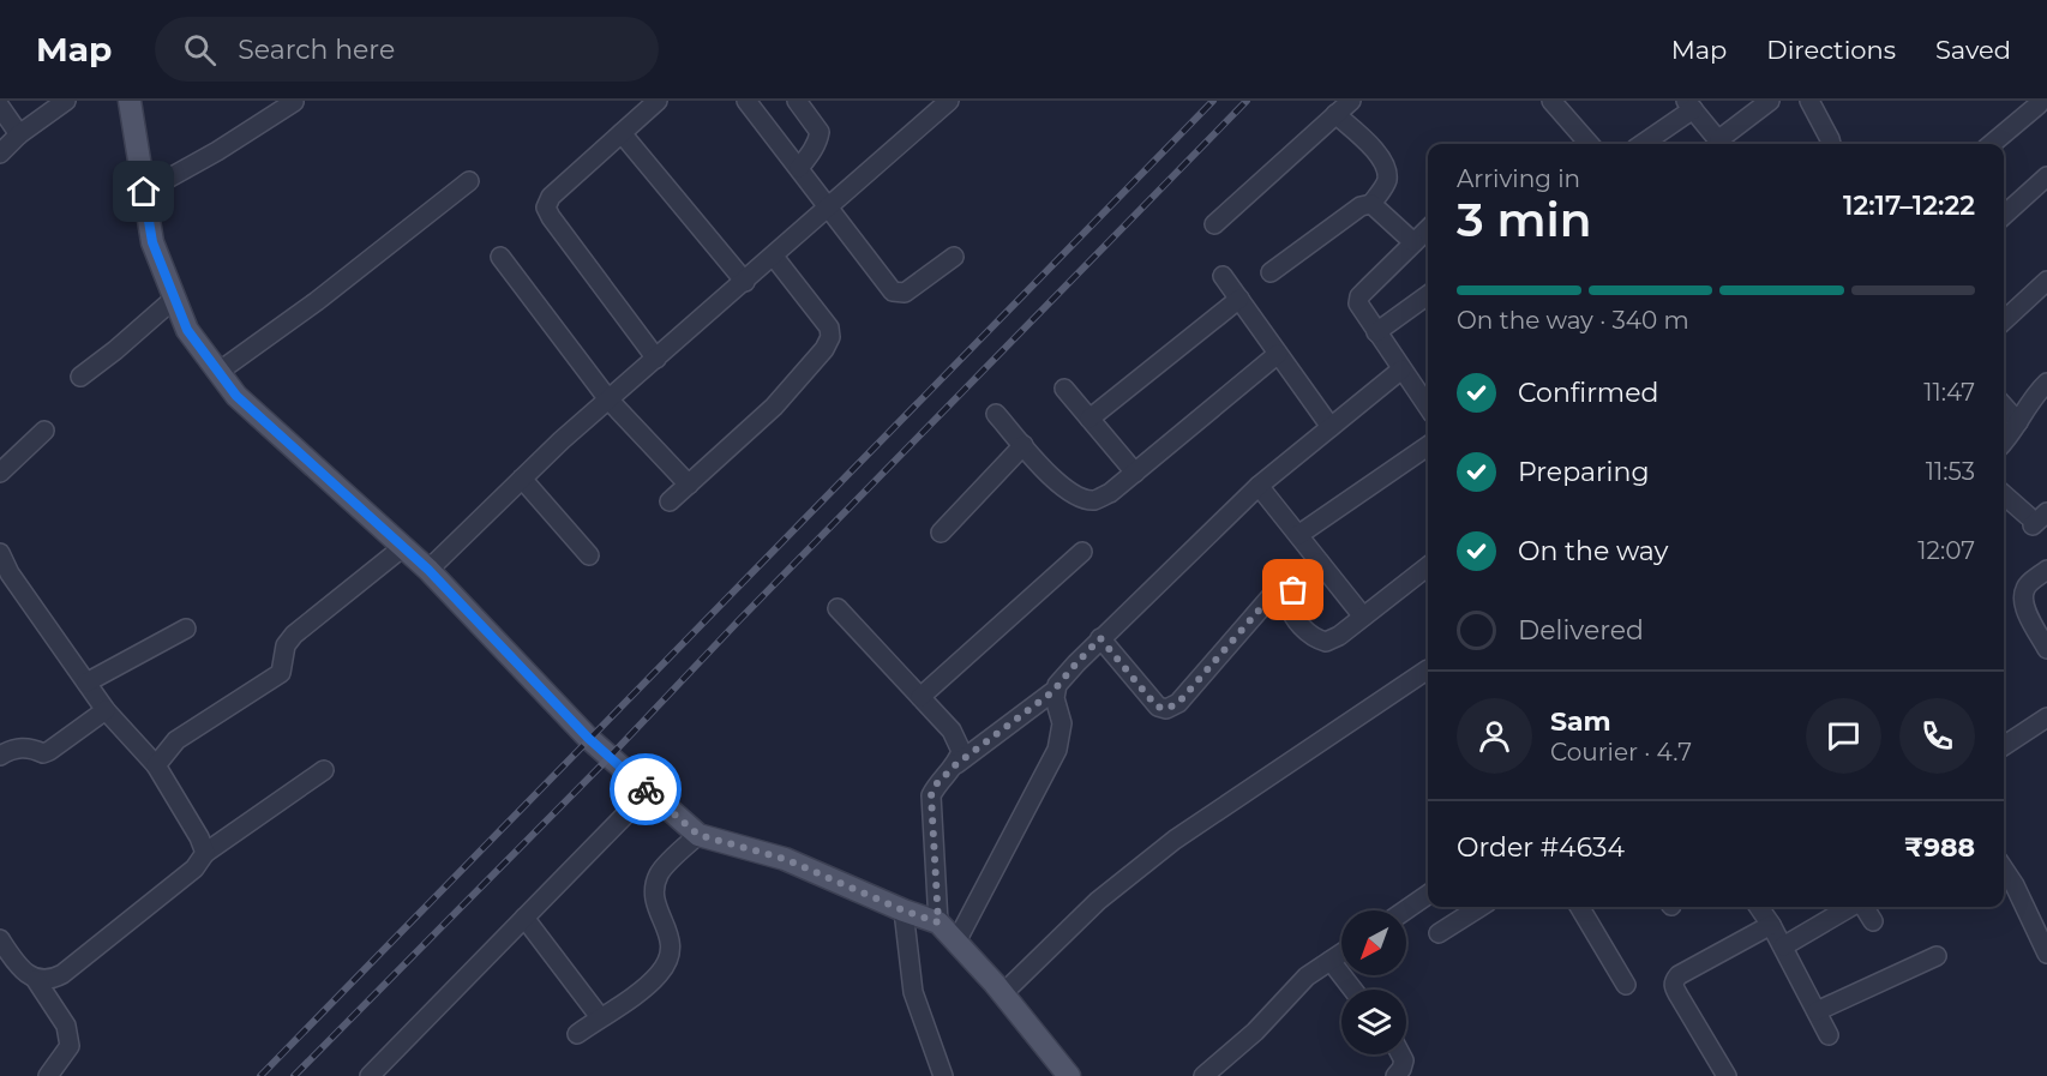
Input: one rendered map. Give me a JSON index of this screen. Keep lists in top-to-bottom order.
{
  "north": "bottom left",
  "page": {
    "header": "Map",
    "search": "Search here",
    "nav": ["Map", "Directions", "Saved"],
    "heading": ["3 min", "Arriving in", "12:17–12:22"],
    "panel": [
      "Sam",
      "Courier · 4.7",
      "Order #4634",
      "₹988"
    ],
    "bar": "On the way · 340 m",
    "list": [
      ["Confirmed", "11:47"],
      ["Preparing", "11:53"],
      ["On the way", "12:07"],
      "Delivered"
    ]
  }
}
